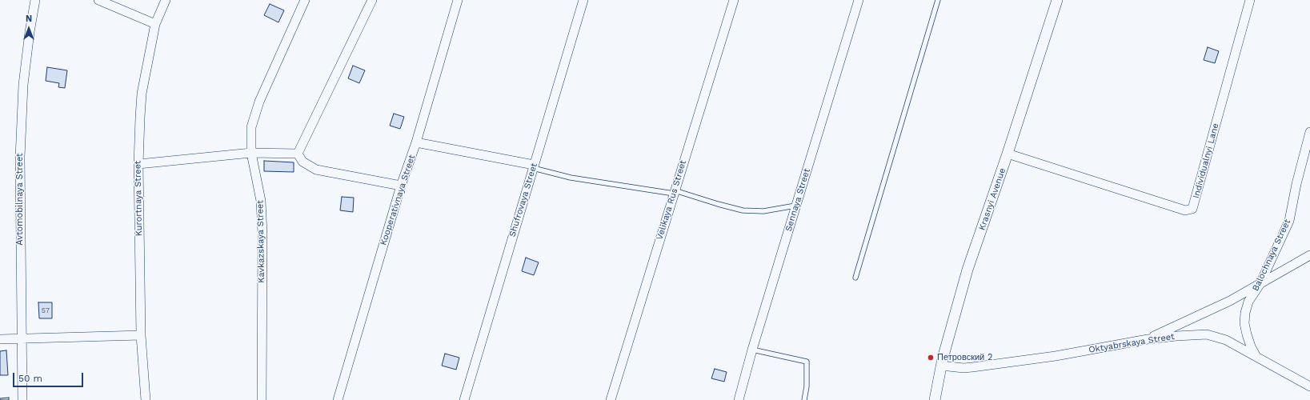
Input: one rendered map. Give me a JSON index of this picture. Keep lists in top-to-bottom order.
{
  "streets": {
    "street": [
      "Individualnyi Lane",
      "Kurortnaya Street",
      "Avtomobilnaya Street",
      "Krasnyi Avenue",
      "Kooperativnaya Street",
      "Shufrovaya Street",
      "Velikaya Rus Street",
      "Sennaya Street",
      "Kavkazskaya Street",
      "Balochnaya Street",
      "Oktyabrskaya Street"
    ]
  },
  "crossings": [
    ["Individualnyi Lane", "Krasnyi Avenue"],
    ["Krasnyi Avenue", "Oktyabrskaya Street"],
    ["Balochnaya Street", "Oktyabrskaya Street"]
  ],
  "places": ["Петровский 2"],
  "house_numbers": ["57"],
  "scale_bar": "50 m",
  "north": "top"
}
